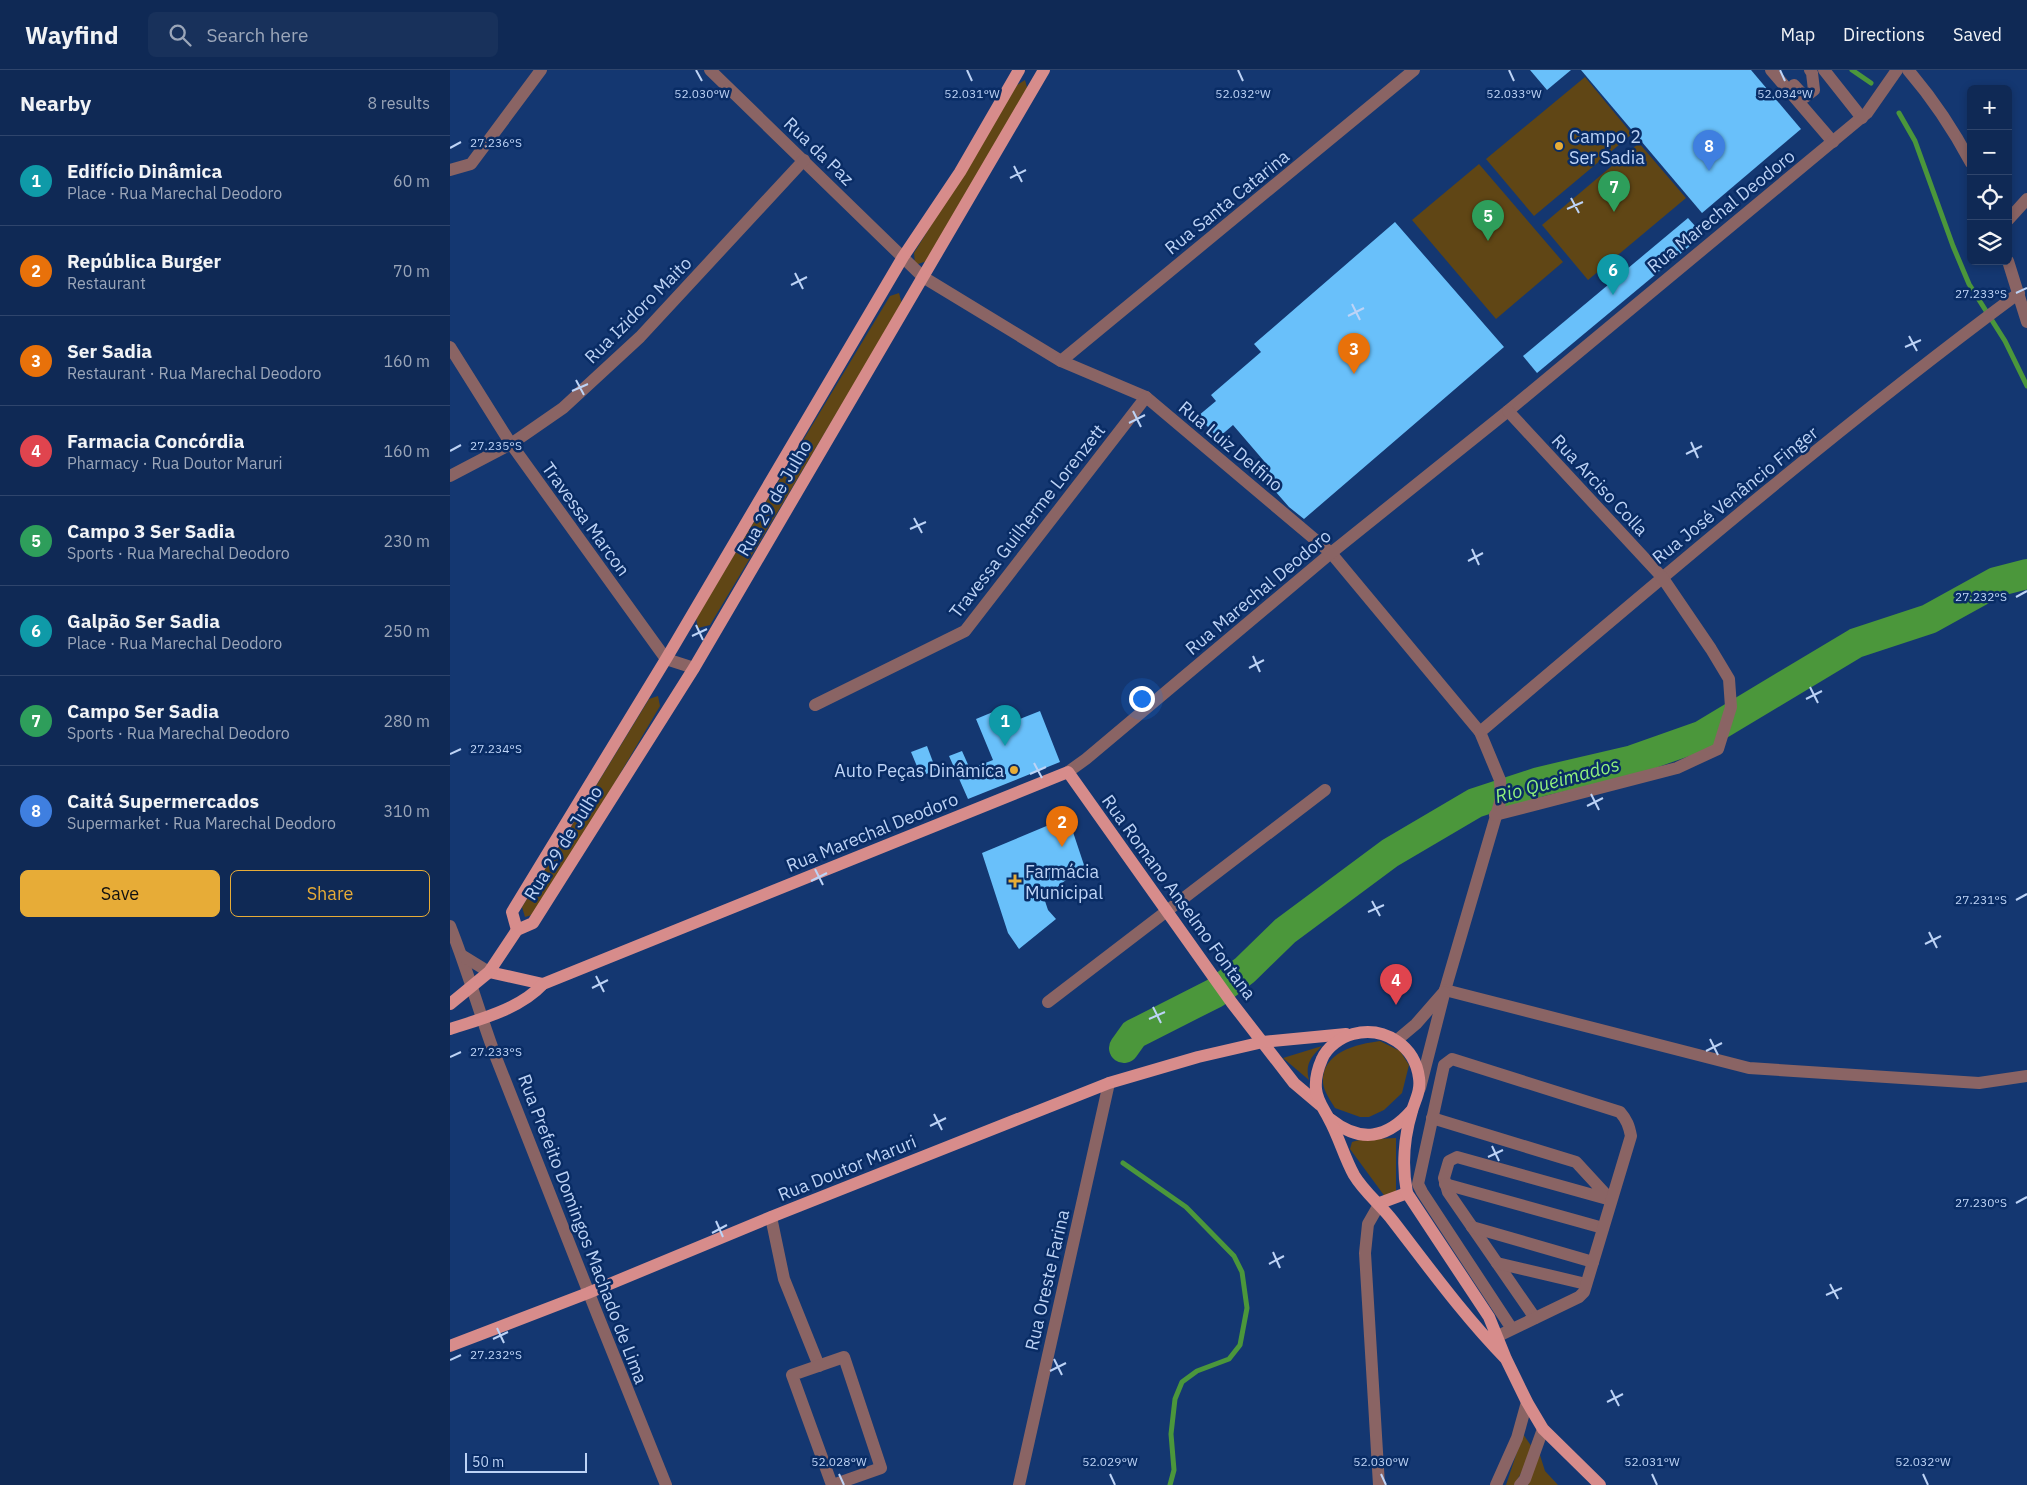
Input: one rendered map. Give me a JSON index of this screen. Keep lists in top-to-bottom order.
{
  "streets": {
    "main road": [
      "Rua Marechal Deodoro",
      "Rua 29 de Julho",
      "Rua Romano Anselmo Fontana",
      "Rua Doutor Maruri"
    ],
    "street": [
      "Rua da Paz",
      "Rua Santa Catarina",
      "Rua Izidoro Maito",
      "Rua Luiz Delfino",
      "Rua Arciso Colla",
      "Rua José Venâncio Finger",
      "Travessa Marcon",
      "Travessa Guilherme Lorenzett",
      "Rua Prefeito Domingos Machado de Lima",
      "Rua Oreste Farina"
    ]
  },
  "crossings": [
    ["Rua da Paz", "Rua Izidoro Maito"],
    ["Rua da Paz", "Rua Luiz Delfino"],
    ["Rua da Paz", "Rua 29 de Julho"],
    ["Rua Santa Catarina", "Rua Luiz Delfino"],
    ["Rua Marechal Deodoro", "Rua Luiz Delfino"],
    ["Rua Marechal Deodoro", "Rua Arciso Colla"],
    ["Rua Marechal Deodoro", "Rua Romano Anselmo Fontana"],
    ["Rua Marechal Deodoro", "Rua Prefeito Domingos Machado de Lima"],
    ["Rua Izidoro Maito", "Travessa Marcon"],
    ["Rua Luiz Delfino", "Rua Arciso Colla"],
    ["Rua Luiz Delfino", "Rua José Venâncio Finger"],
    ["Rua Luiz Delfino", "Rua 29 de Julho"],
    ["Rua Luiz Delfino", "Travessa Guilherme Lorenzett"],
    ["Rua Arciso Colla", "Rua José Venâncio Finger"],
    ["Rua 29 de Julho", "Travessa Marcon"],
    ["Rua 29 de Julho", "Rua Prefeito Domingos Machado de Lima"],
    ["Rua Romano Anselmo Fontana", "Rua Doutor Maruri"],
    ["Rua Doutor Maruri", "Rua Prefeito Domingos Machado de Lima"],
    ["Rua Doutor Maruri", "Rua Oreste Farina"]
  ],
  "water": ["Rio Queimados"],
  "places": {
    "other": ["Campo 2 Ser Sadia", "Auto Peças Dinâmica"],
    "health": ["Farmácia Municipal"]
  },
  "scale_bar": "50 m",
  "page": {
    "header": "Wayfind",
    "search": "Search here",
    "nav": ["Map", "Directions", "Saved"],
    "heading": ["Nearby", "8 results"],
    "map_buttons": ["+", "−"],
    "pins": [
      "8",
      "7",
      "5",
      "6",
      "3",
      "1",
      "2",
      "4"
    ],
    "list": [
      {
        "mark": "1",
        "name": "Edifício Dinâmica",
        "note": "Place · Rua Marechal Deodoro",
        "value": "60 m"
      },
      {
        "mark": "2",
        "name": "República Burger",
        "note": "Restaurant",
        "value": "70 m"
      },
      {
        "mark": "3",
        "name": "Ser Sadia",
        "note": "Restaurant · Rua Marechal Deodoro",
        "value": "160 m"
      },
      {
        "mark": "4",
        "name": "Farmacia Concórdia",
        "note": "Pharmacy · Rua Doutor Maruri",
        "value": "160 m"
      },
      {
        "mark": "5",
        "name": "Campo 3 Ser Sadia",
        "note": "Sports · Rua Marechal Deodoro",
        "value": "230 m"
      },
      {
        "mark": "6",
        "name": "Galpão Ser Sadia",
        "note": "Place · Rua Marechal Deodoro",
        "value": "250 m"
      },
      {
        "mark": "7",
        "name": "Campo Ser Sadia",
        "note": "Sports · Rua Marechal Deodoro",
        "value": "280 m"
      },
      {
        "mark": "8",
        "name": "Caitá Supermercados",
        "note": "Supermarket · Rua Marechal Deodoro",
        "value": "310 m"
      }
    ],
    "buttons": ["Save", "Share"],
    "scale": "50 m"
  },
  "coordinates": [
    "52.033°W",
    "52.030°W",
    "52.031°W",
    "52.032°W",
    "52.034°W",
    "27.236°S",
    "27.233°S",
    "27.235°S",
    "27.232°S",
    "27.234°S",
    "27.231°S",
    "27.230°S",
    "52.028°W",
    "52.029°W"
  ]
}
